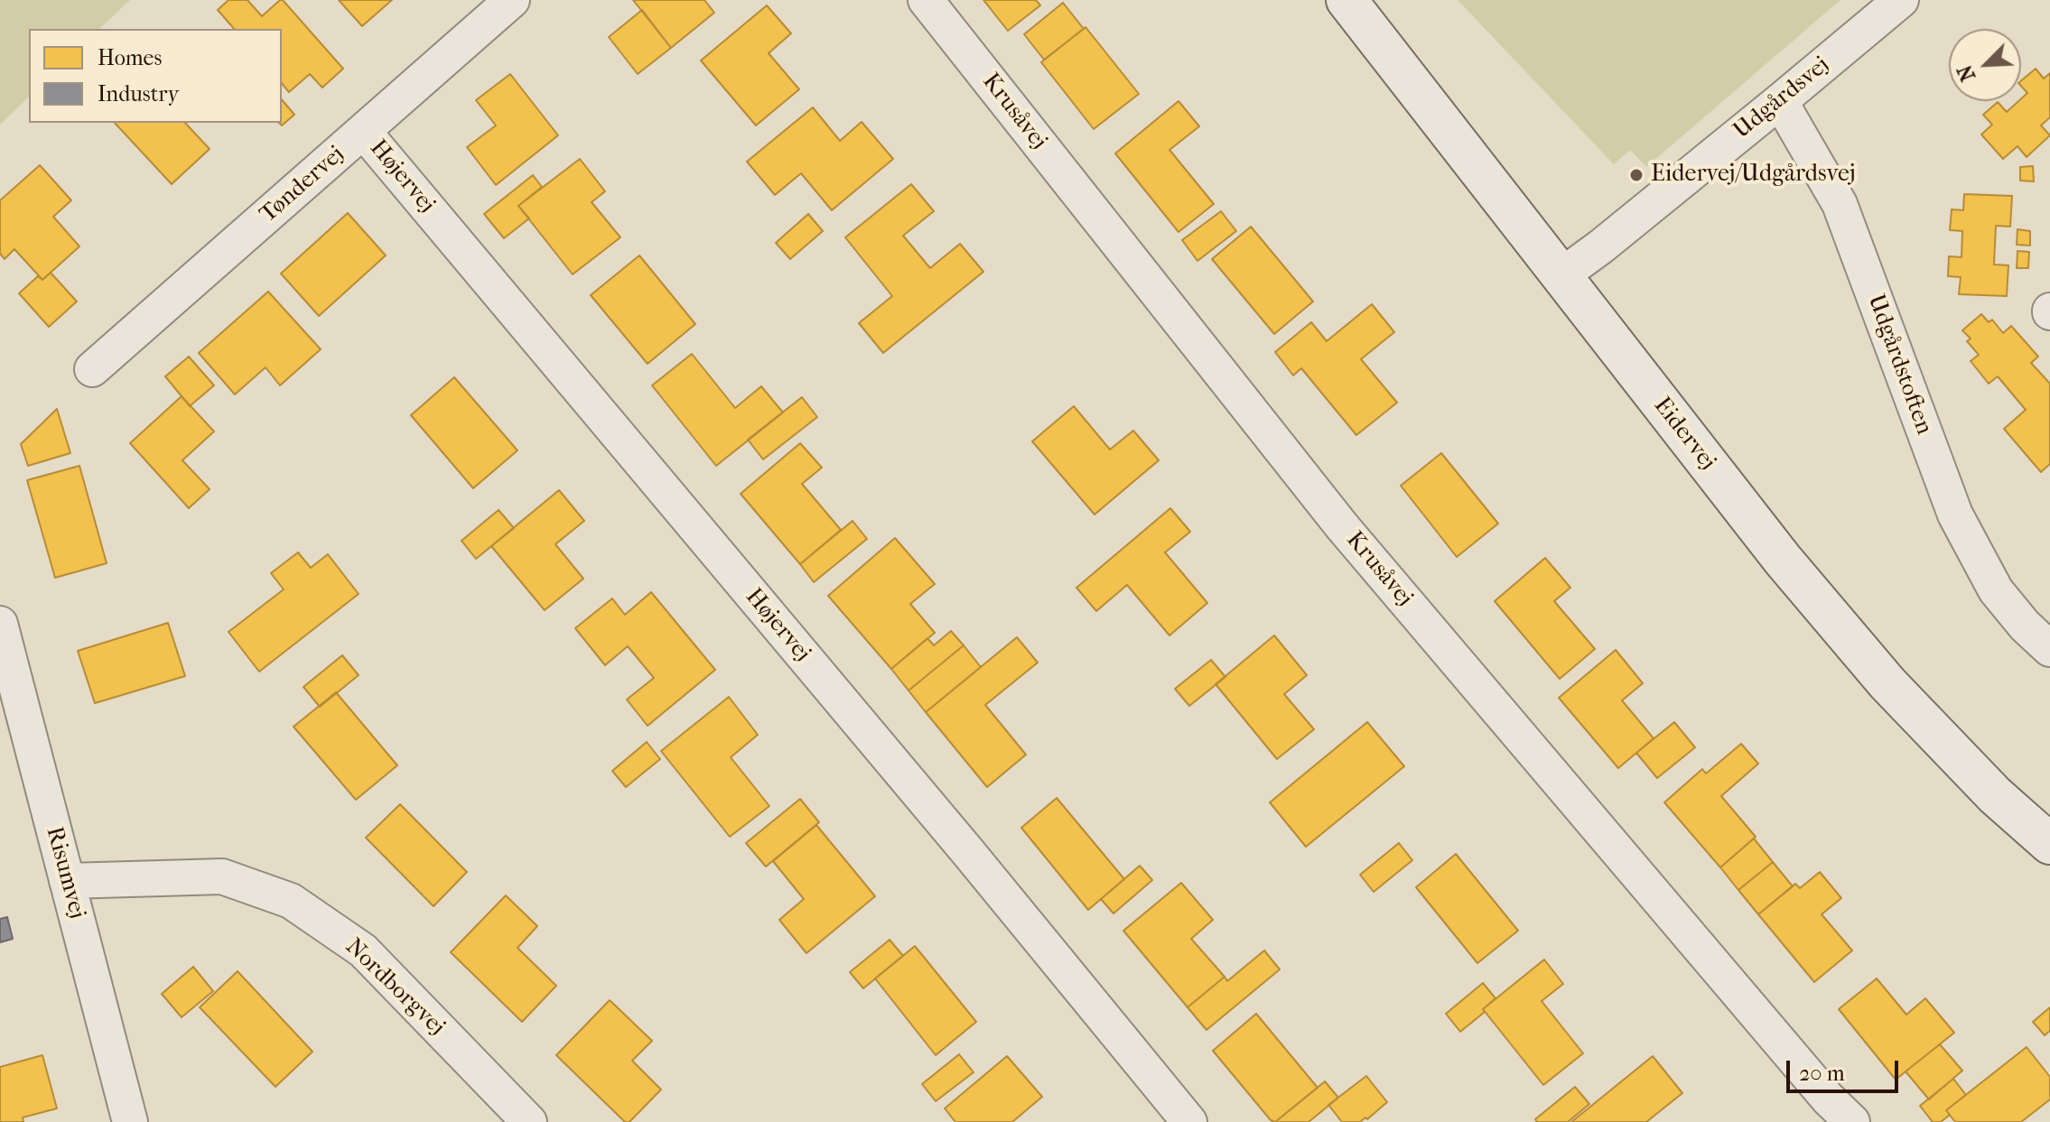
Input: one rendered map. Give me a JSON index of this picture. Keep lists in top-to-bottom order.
{
  "streets": {
    "street": [
      "Udgårdsvej",
      "Krusåvej",
      "Højervej",
      "Tøndervej",
      "Udgårdstoften",
      "Eidervej",
      "Risumvej",
      "Nordborgvej"
    ]
  },
  "crossings": [
    ["Udgårdsvej", "Udgårdstoften"],
    ["Udgårdsvej", "Eidervej"],
    ["Højervej", "Tøndervej"],
    ["Risumvej", "Nordborgvej"]
  ],
  "places": ["Eidervej/Udgårdsvej"],
  "legend": ["Homes", "Industry"],
  "scale_bar": "20 m",
  "north": "bottom left"
}
